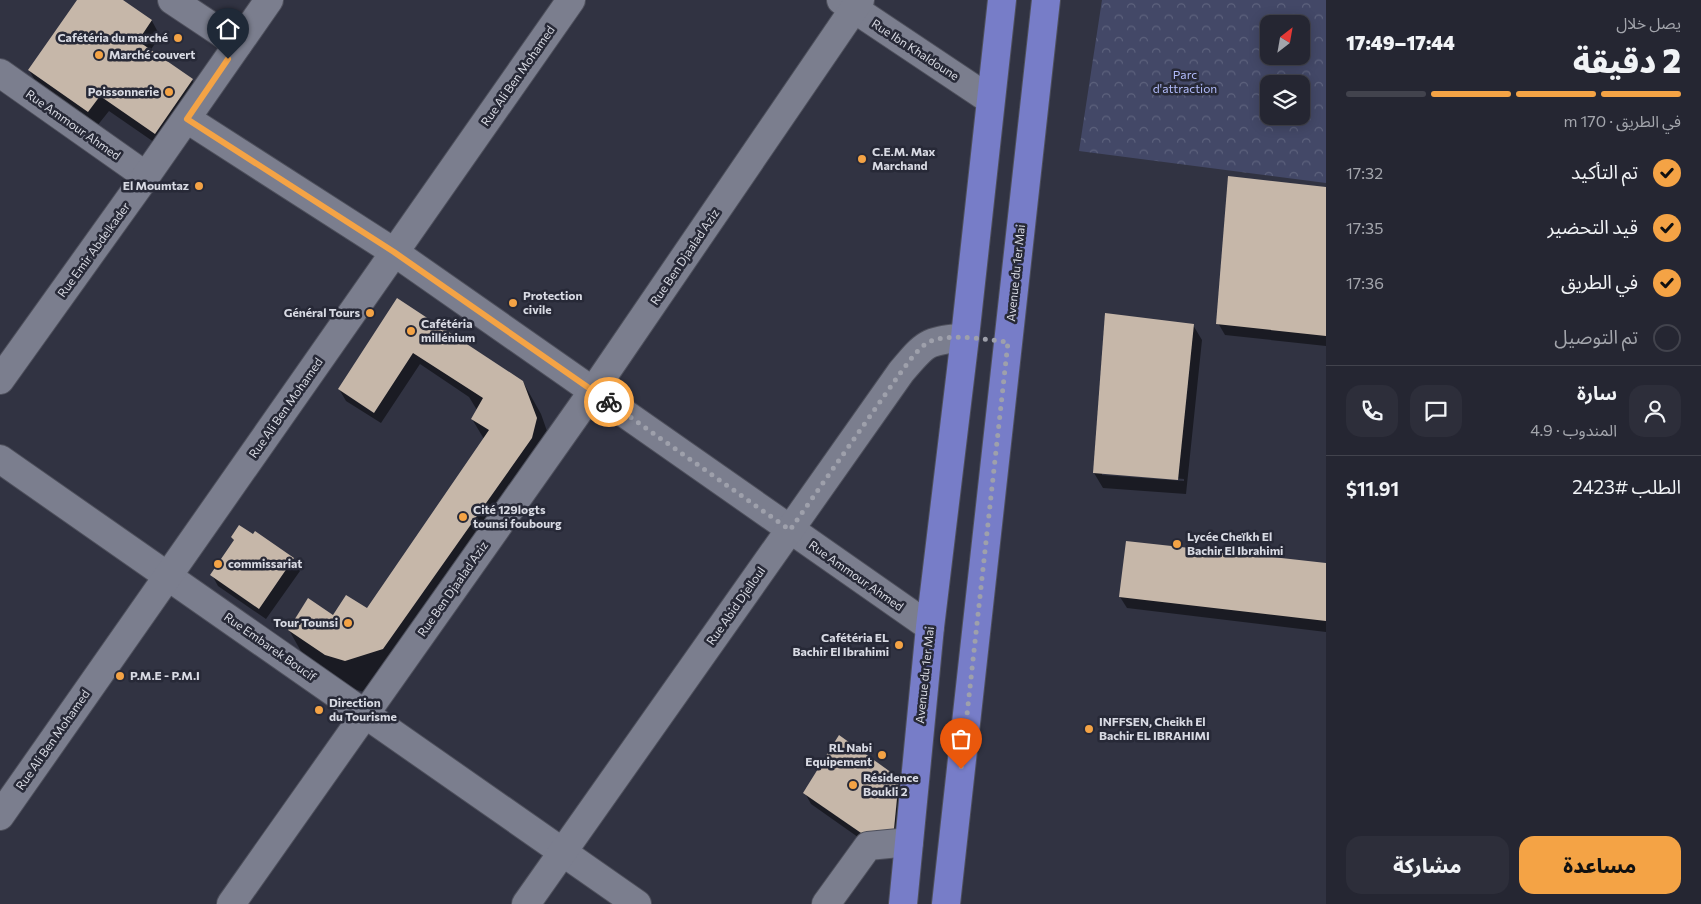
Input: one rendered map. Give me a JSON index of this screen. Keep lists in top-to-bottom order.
{
  "streets": {
    "main road": ["Avenue du 1er Mai"],
    "street": [
      "Rue Ibn Khaldoune",
      "Rue Ali Ben Mohamed",
      "Rue Ammour Ahmed",
      "Rue Emir Abdelkader",
      "Rue Ben Djaalad Aziz",
      "Rue Abid Djelloul",
      "Rue Embarek Boucif"
    ]
  },
  "crossings": [
    ["Rue Ibn Khaldoune", "Rue Ben Djaalad Aziz"],
    ["Rue Ibn Khaldoune", "Avenue du 1er Mai"],
    ["Rue Ali Ben Mohamed", "Rue Ammour Ahmed"],
    ["Rue Ali Ben Mohamed", "Rue Embarek Boucif"],
    ["Rue Ammour Ahmed", "Rue Emir Abdelkader"],
    ["Rue Ammour Ahmed", "Rue Ben Djaalad Aziz"],
    ["Rue Ammour Ahmed", "Avenue du 1er Mai"],
    ["Rue Ammour Ahmed", "Rue Abid Djelloul"],
    ["Rue Ben Djaalad Aziz", "Rue Embarek Boucif"],
    ["Avenue du 1er Mai", "Rue Abid Djelloul"],
    ["Rue Abid Djelloul", "Rue Embarek Boucif"]
  ],
  "parks": ["Parc d'attraction"],
  "places": [
    "Cafétéria du marché",
    "Marché couvert",
    "Poissonnerie",
    "C.E.M. Max Marchand",
    "El Moumtaz",
    "Protection civile",
    "Général Tours",
    "Cafétéria millénium",
    "Cité 129logts tounsi foubourg",
    "Lycée Cheïkh El Bachir El Ibrahimi",
    "commissariat",
    "Tour Tounsi",
    "Cafétéria EL Bachir El Ibrahimi",
    "P.M.E - P.M.I",
    "Direction du Tourisme",
    "INFFSEN, Cheikh El Bachir EL IBRAHIMI",
    "RL Nabi Equipement",
    "Résidence Boukli 2"
  ],
  "north": "top right",
  "page": {
    "heading": ["2 دقيقة", "يصل خلال", "17:44–17:49"],
    "panel": [
      "سارة",
      "المندوب · 4.9",
      "الطلب #2423",
      "$11.91"
    ],
    "bar": "في الطريق · 170 m",
    "list": [
      ["تم التأكيد", "17:32"],
      ["قيد التحضير", "17:35"],
      ["في الطريق", "17:36"],
      "تم التوصيل"
    ],
    "buttons": ["مساعدة", "مشاركة"]
  }
}
